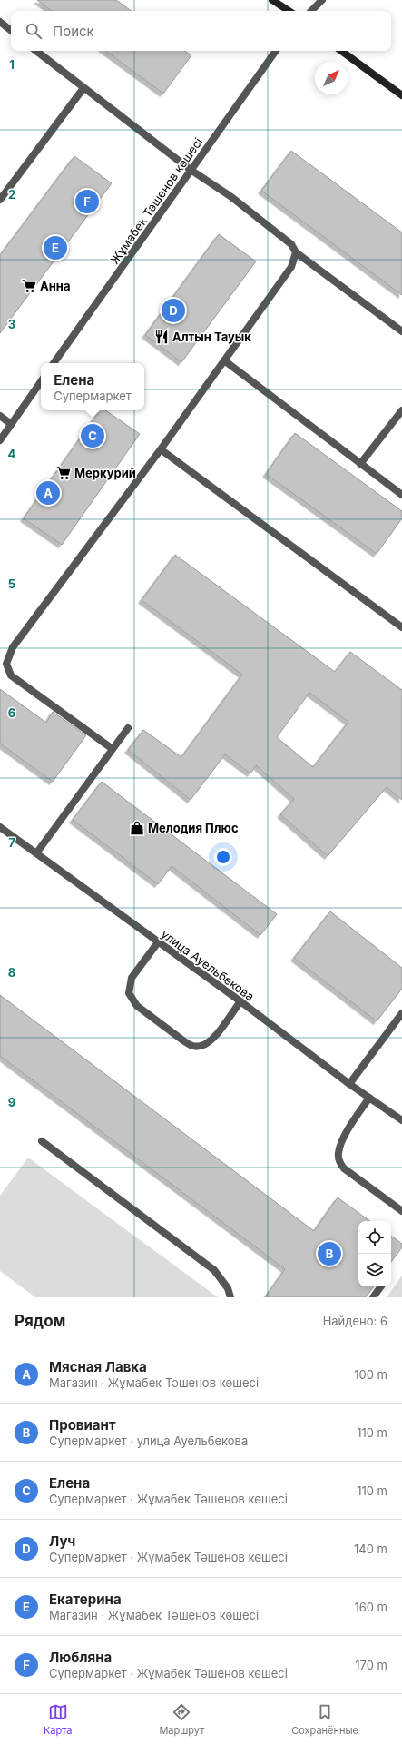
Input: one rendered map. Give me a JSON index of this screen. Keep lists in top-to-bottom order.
{
  "streets": {
    "street": ["Жұмабек Тәшенов көшесі", "улица Ауельбекова"]
  },
  "places": {
    "supermarket": ["Анна", "Меркурий"],
    "restaurant": ["Алтын Тауык"],
    "shop": ["Мелодия Плюс"]
  },
  "north": "top right",
  "page": {
    "search": "Поиск",
    "pins": [
      "F",
      "E",
      "D",
      "C",
      "A",
      "B"
    ],
    "popup": ["Елена", "Супермаркет"],
    "heading": ["Рядом", "Найдено: 6"],
    "list": [
      {
        "mark": "A",
        "name": "Мясная Лавка",
        "note": "Магазин · Жұмабек Тәшенов көшесі",
        "value": "100 m"
      },
      {
        "mark": "B",
        "name": "Провиант",
        "note": "Супермаркет · улица Ауельбекова",
        "value": "110 m"
      },
      {
        "mark": "C",
        "name": "Елена",
        "note": "Супермаркет · Жұмабек Тәшенов көшесі",
        "value": "110 m"
      },
      {
        "mark": "D",
        "name": "Луч",
        "note": "Супермаркет · Жұмабек Тәшенов көшесі",
        "value": "140 m"
      },
      {
        "mark": "E",
        "name": "Екатерина",
        "note": "Магазин · Жұмабек Тәшенов көшесі",
        "value": "160 m"
      },
      {
        "mark": "F",
        "name": "Любляна",
        "note": "Супермаркет · Жұмабек Тәшенов көшесі",
        "value": "170 m"
      }
    ],
    "nav": ["Карта", "Маршрут", "Сохранённые"]
  },
  "grid": {
    "rows": [
      "1",
      "2",
      "3",
      "4",
      "5",
      "6",
      "7",
      "8",
      "9"
    ]
  }
}
